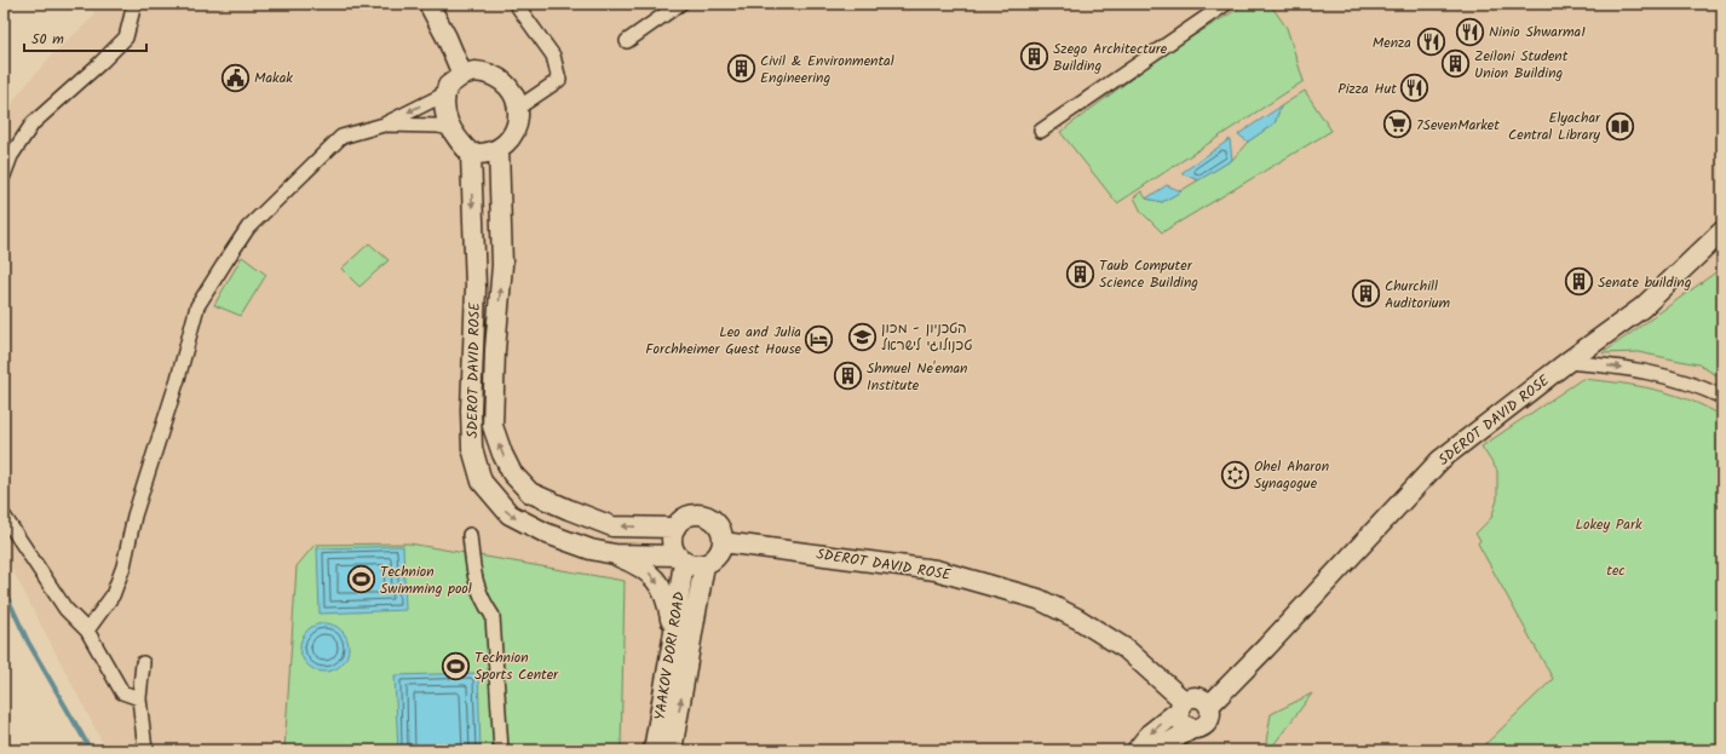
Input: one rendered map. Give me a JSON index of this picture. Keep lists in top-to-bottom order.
{
  "streets": {
    "street": ["SDEROT DAVID ROSE", "YAAKOV DORI ROAD"]
  },
  "crossings": [
    ["SDEROT DAVID ROSE", "YAAKOV DORI ROAD"]
  ],
  "parks": ["Lokey Park", "tec"],
  "places": {
    "restaurant": ["Ninio Shwarma1", "Menza", "Pizza Hut"],
    "building": [
      "Szego Architecture Building",
      "Zeiloni Student Union Building",
      "Civil & Environmental Engineering",
      "Taub Computer Science Building",
      "Senate building",
      "Churchill Auditorium",
      "Shmuel Ne'eman Institute"
    ],
    "public building": ["Makak"],
    "supermarket": ["7SevenMarket"],
    "library": ["Elyachar Central Library"],
    "school or university": ["הטכניון - מכון טכנולוגי לישראל"],
    "hotel": ["Leo and Julia Forchheimer Guest House"],
    "synagogue": ["Ohel Aharon Synagogue"],
    "sports": ["Technion Swimming pool", "Technion Sports Center"]
  },
  "scale_bar": "50 m"
}
